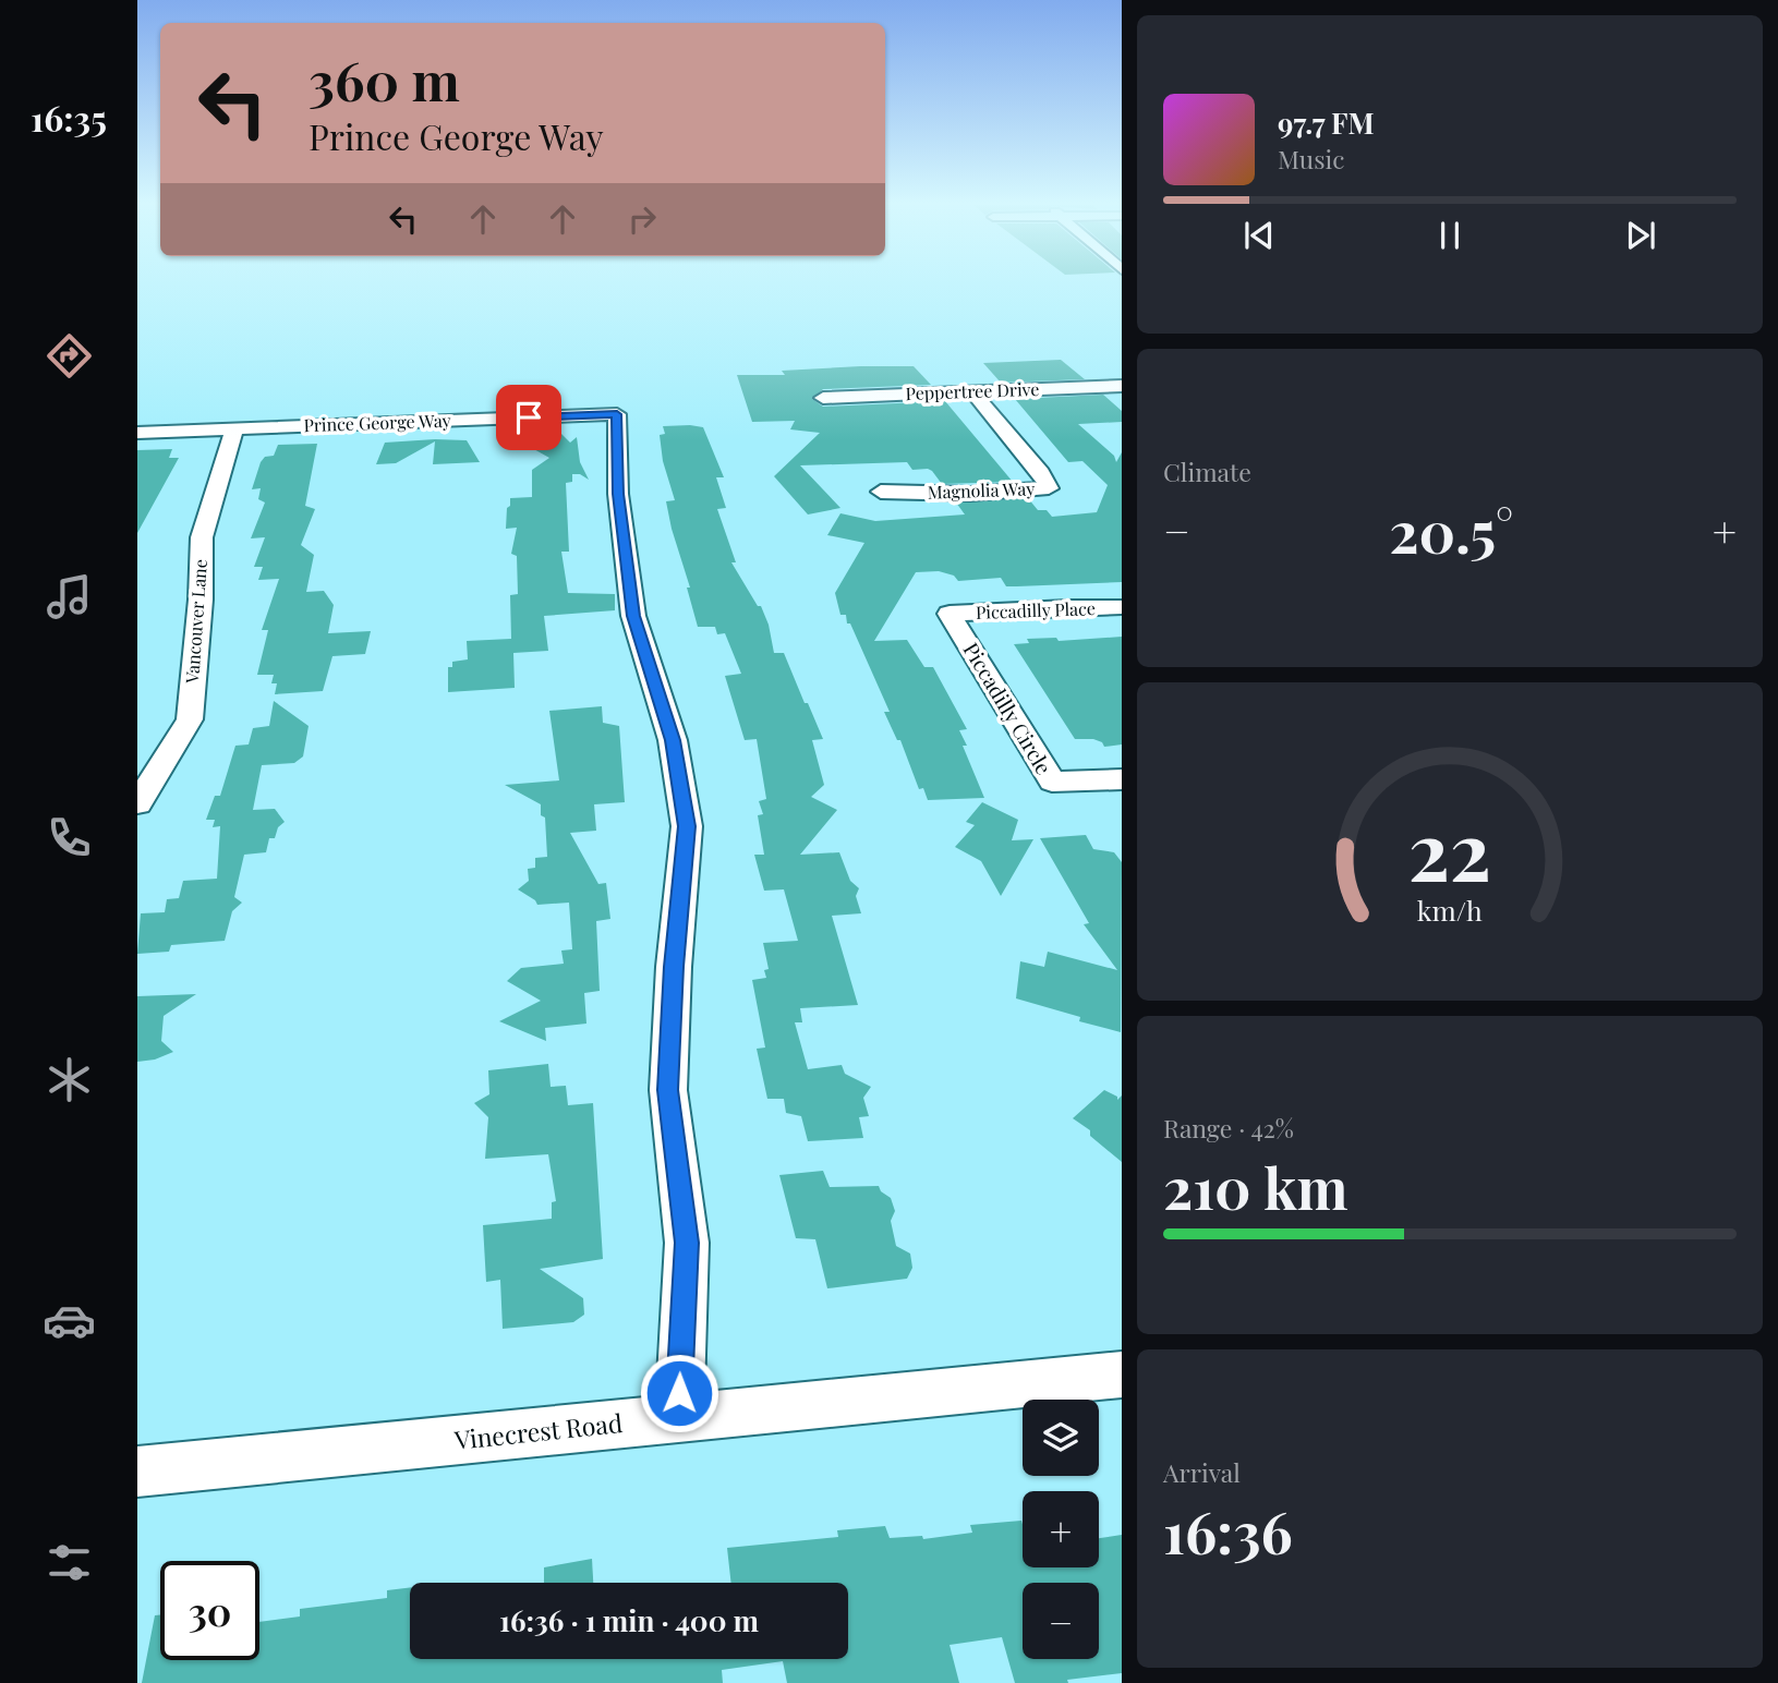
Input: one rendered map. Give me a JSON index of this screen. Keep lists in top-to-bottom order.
{
  "streets": {
    "street": [
      "Peppertree Drive",
      "Prince George Way",
      "Magnolia Way",
      "Piccadilly Place",
      "Vancouver Lane",
      "Piccadilly Circle",
      "Vinecrest Road"
    ]
  },
  "crossings": [
    ["Peppertree Drive", "Magnolia Way"],
    ["Prince George Way", "Vancouver Lane"],
    ["Prince George Way", "Vinecrest Road"],
    ["Piccadilly Place", "Piccadilly Circle"]
  ],
  "page": {
    "tabs": "16:35",
    "turn": ["360 m", "Prince George Way"],
    "song": ["97.7 FM", "Music"],
    "tile": [
      "Climate",
      ["Range · 42%", "210 km"],
      ["Arrival", "16:36"]
    ],
    "heat": ["−", "20.5°", "+"],
    "map_buttons": ["+", "−"],
    "limit": "30",
    "trip": "16:36 · 1 min · 400 m",
    "gauge": ["22", "km/h"]
  }
}
